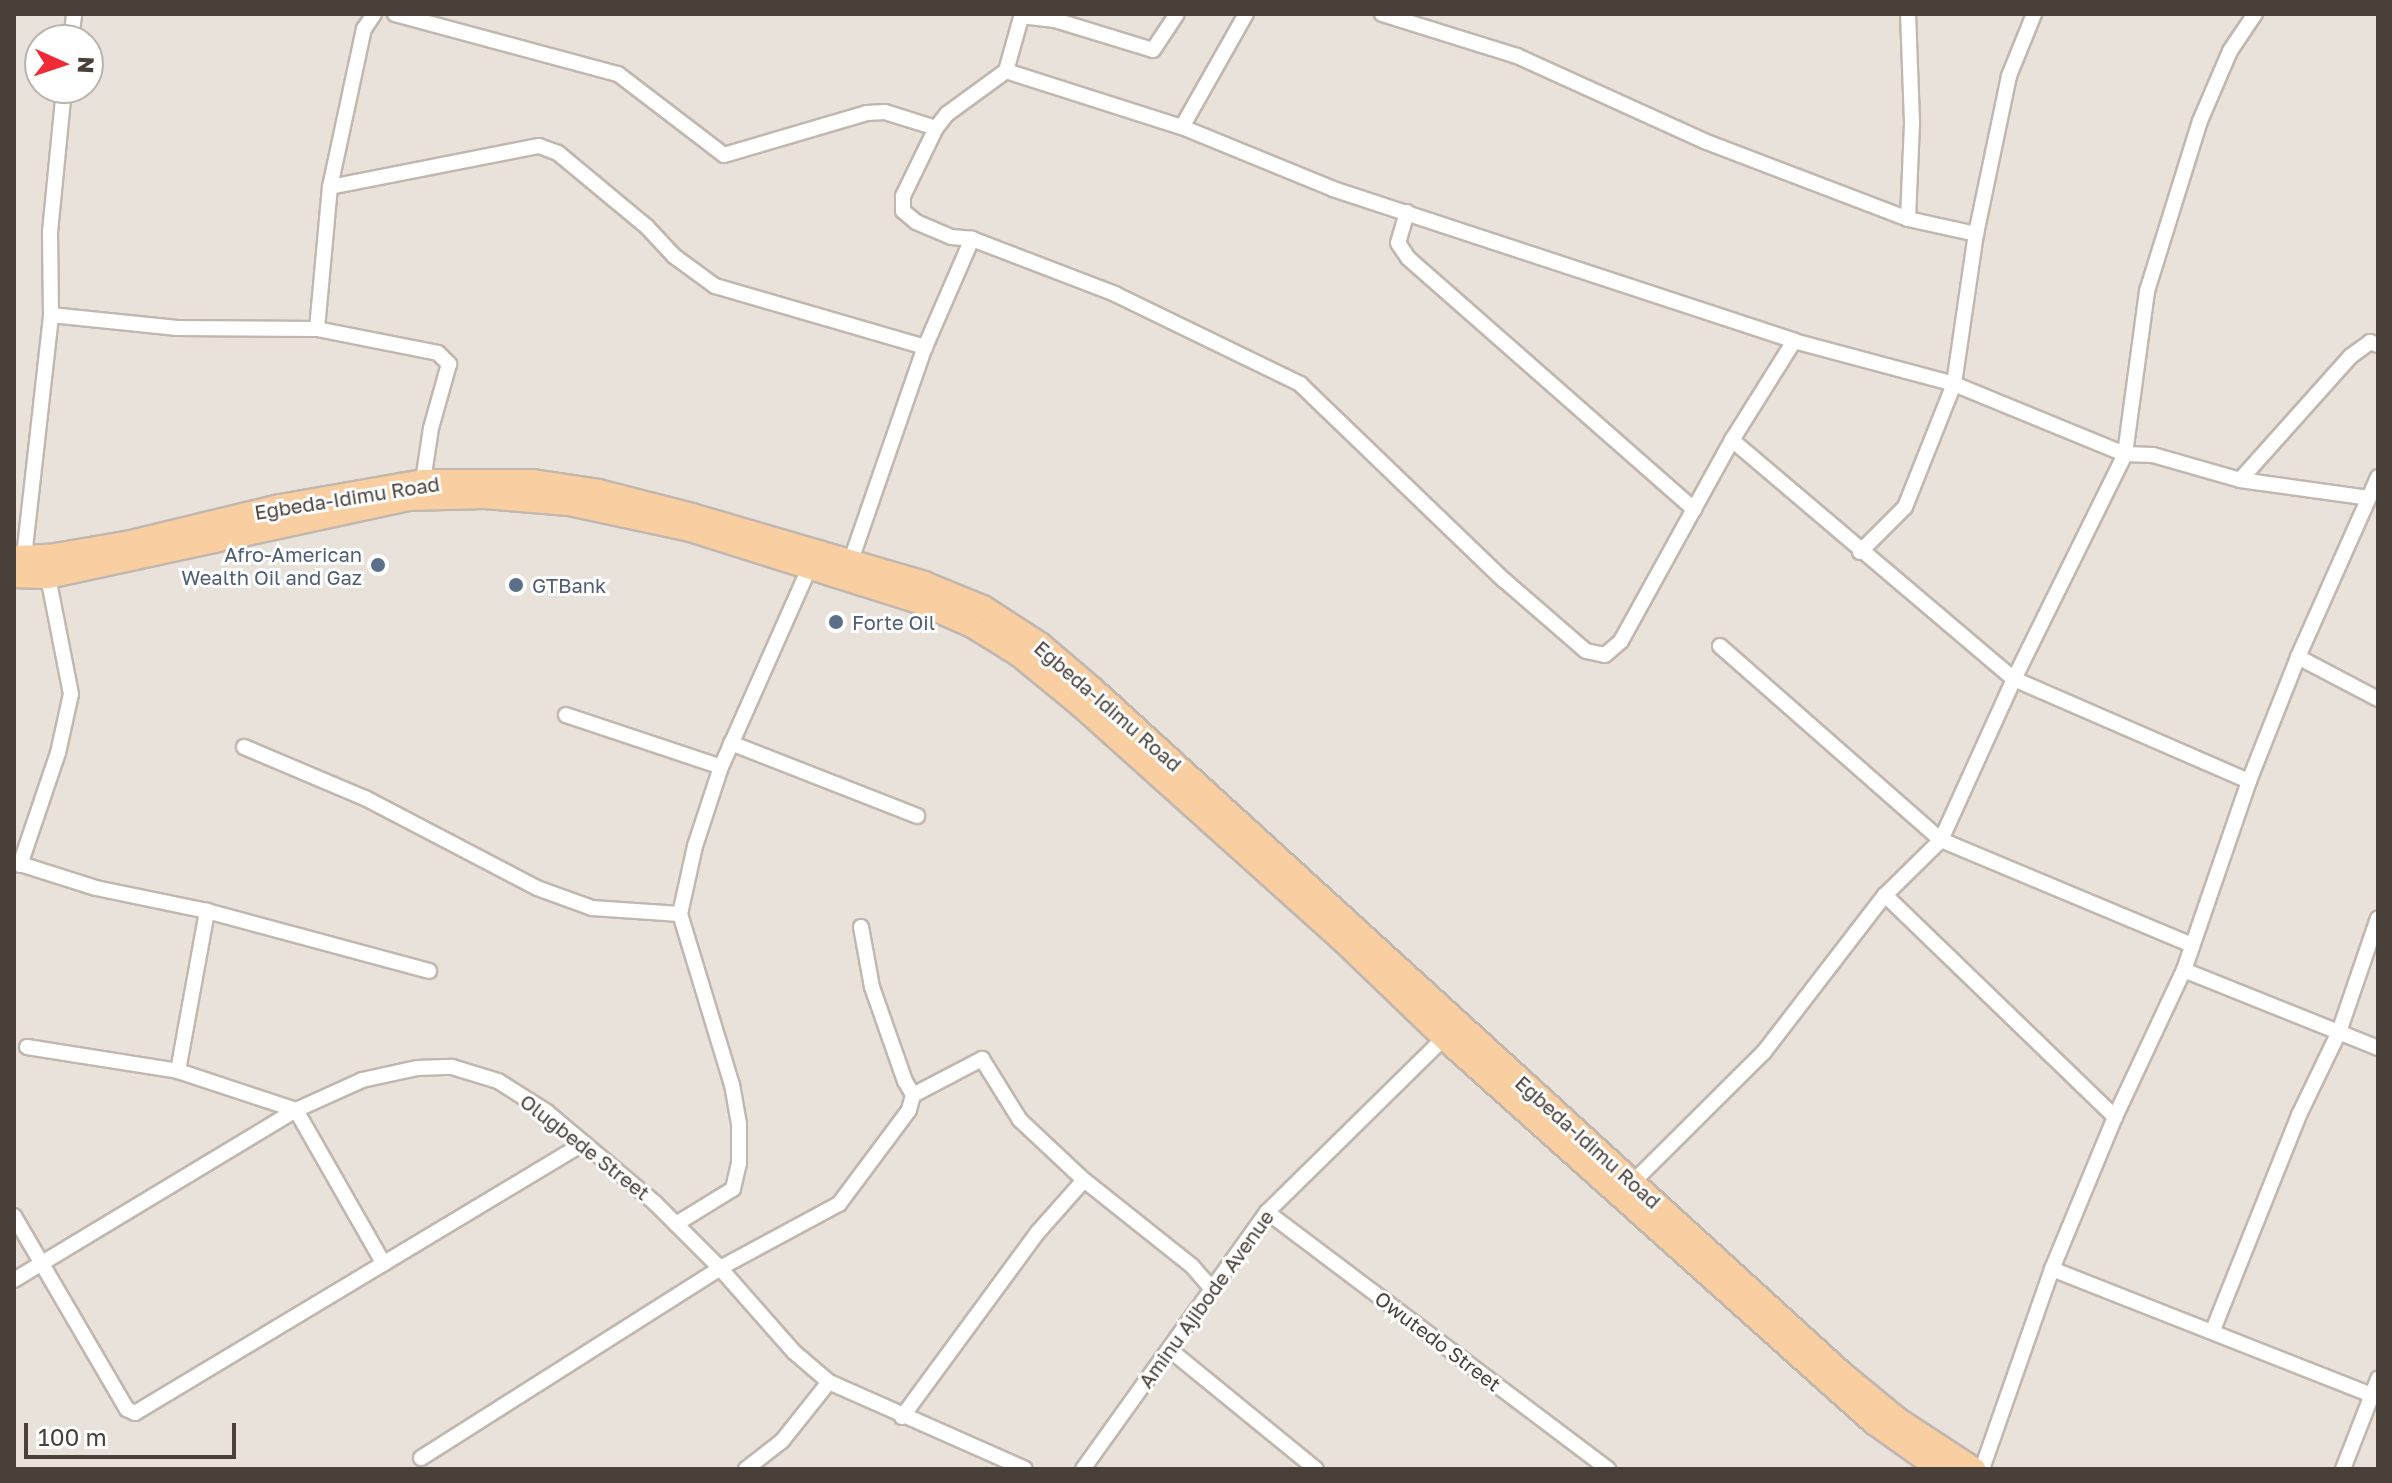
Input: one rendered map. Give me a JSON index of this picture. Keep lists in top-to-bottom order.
{
  "streets": {
    "main road": ["Egbeda-Idimu Road"],
    "street": ["Olugbede Street", "Aminu Ajibode Avenue", "Owutedo Street"]
  },
  "crossings": [
    ["Egbeda-Idimu Road", "Aminu Ajibode Avenue"],
    ["Aminu Ajibode Avenue", "Owutedo Street"]
  ],
  "places": ["Afro-American Wealth Oil and Gaz", "GTBank", "Forte Oil"],
  "scale_bar": "100 m",
  "north": "right"
}
